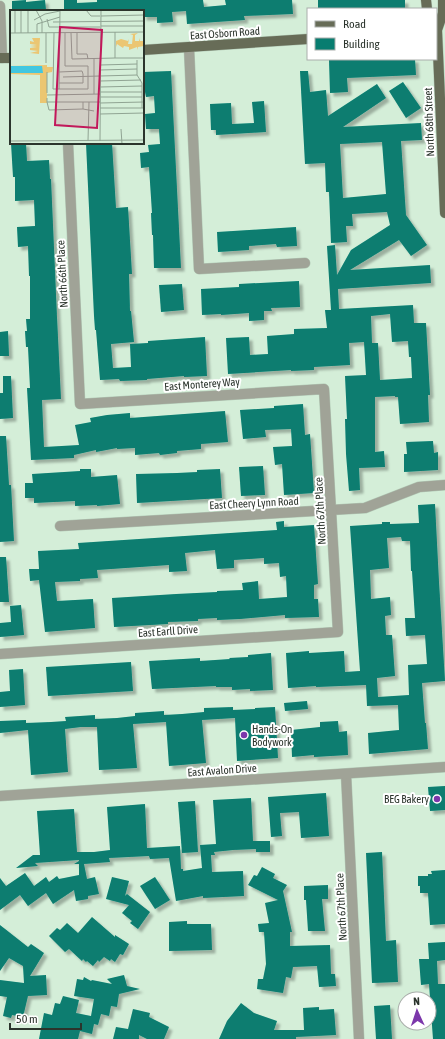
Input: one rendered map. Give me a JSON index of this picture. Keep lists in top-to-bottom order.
{
  "streets": {
    "main road": ["East Osborn Road", "North 68th Street"],
    "street": [
      "North 66th Place",
      "East Monterey Way",
      "East Cheery Lynn Road",
      "North 67th Place",
      "East Earll Drive",
      "East Avalon Drive"
    ]
  },
  "crossings": [
    ["North 66th Place", "East Monterey Way"],
    ["East Monterey Way", "North 67th Place"],
    ["East Cheery Lynn Road", "North 67th Place"],
    ["North 67th Place", "East Earll Drive"],
    ["North 67th Place", "East Avalon Drive"]
  ],
  "places": ["Hands-On Bodywork", "BEG Bakery"],
  "legend": ["Road", "Building"],
  "scale_bar": "50 m",
  "north": "top"
}
